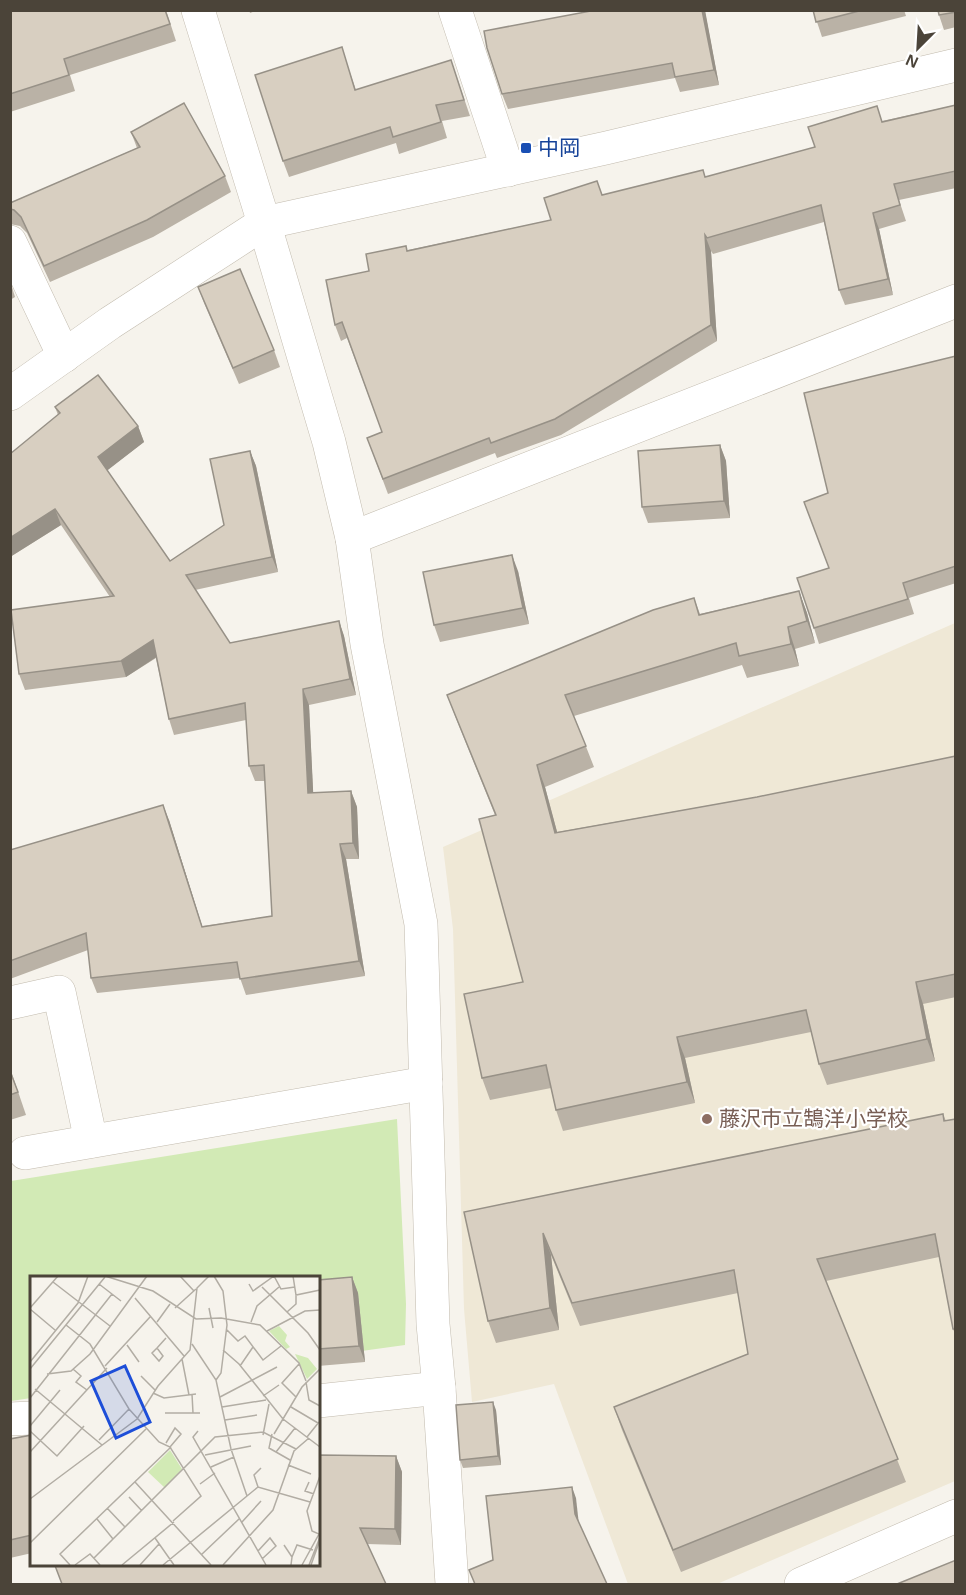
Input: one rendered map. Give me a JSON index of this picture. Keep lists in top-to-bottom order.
{
  "places": {
    "transit": ["中岡"],
    "other": ["藤沢市立鵠洋小学校"]
  },
  "north": "bottom left"
}
